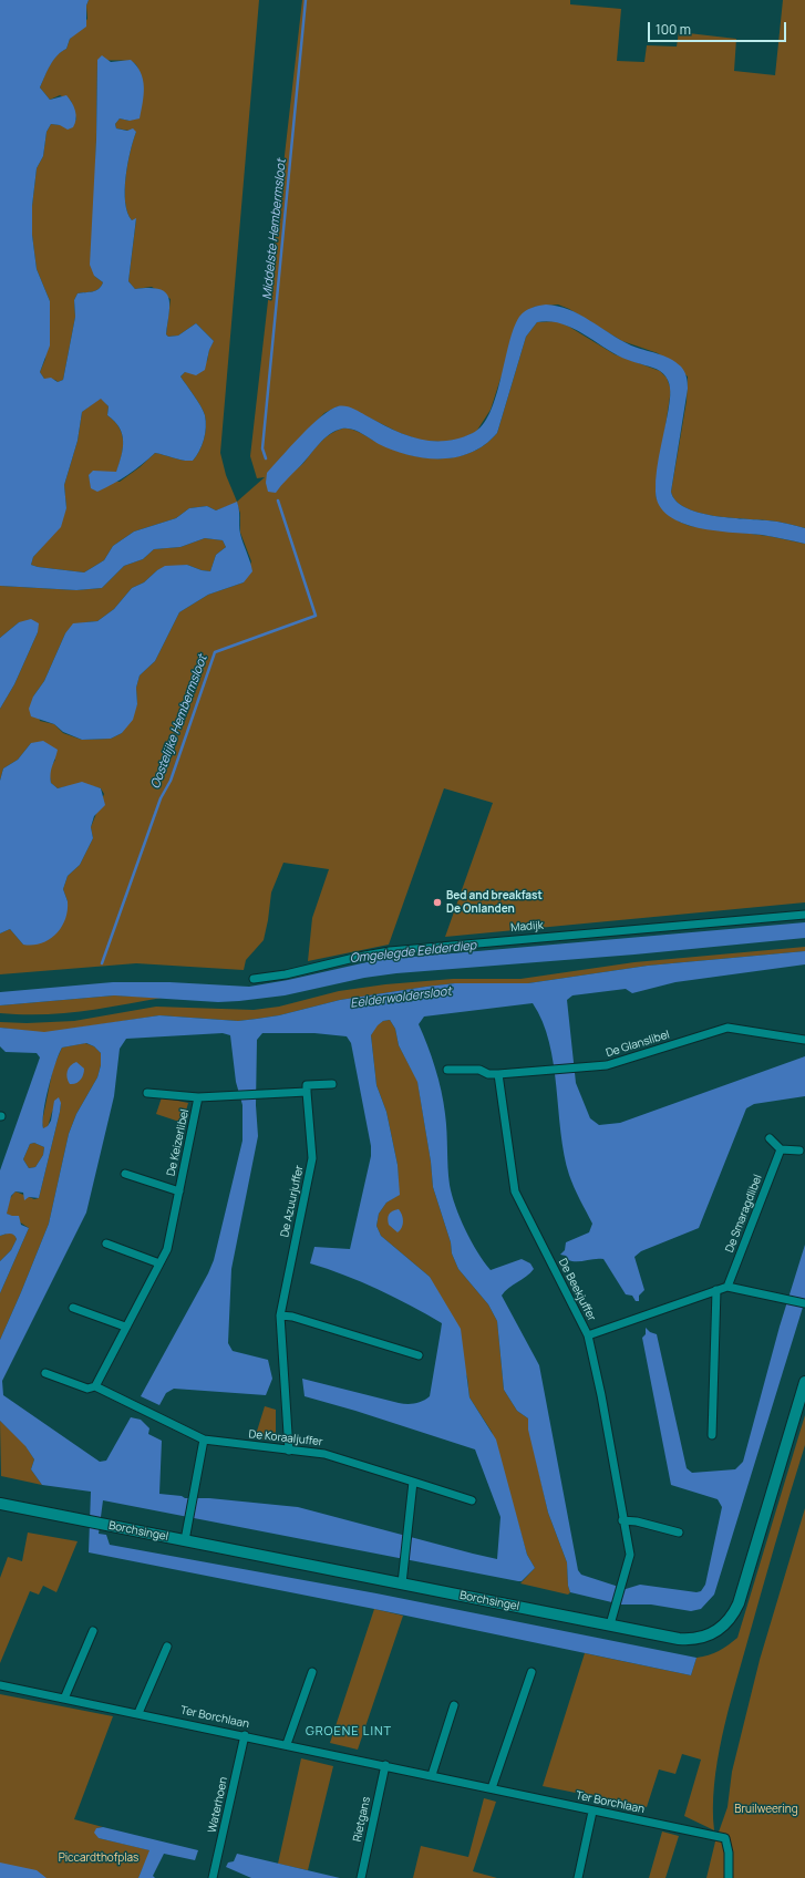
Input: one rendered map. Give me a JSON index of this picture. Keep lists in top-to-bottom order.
{
  "streets": {
    "main road": ["Borchsingel"],
    "street": [
      "Madijk",
      "De Glanslibel",
      "De Keizerlibel",
      "De Azuurjuffer",
      "De Smaragdlibel",
      "De Beekjuffer",
      "De Koraaljuffer",
      "Ter Borchlaan",
      "Waterhoen",
      "Rietgans"
    ]
  },
  "crossings": [
    ["De Glanslibel", "De Beekjuffer"],
    ["De Keizerlibel", "De Azuurjuffer"],
    ["De Keizerlibel", "De Koraaljuffer"],
    ["De Azuurjuffer", "De Koraaljuffer"],
    ["De Beekjuffer", "Borchsingel"],
    ["Ter Borchlaan", "Waterhoen"],
    ["Ter Borchlaan", "Rietgans"]
  ],
  "districts": ["GROENE LINT"],
  "water": [
    "Middelste Hembermsloot",
    "Oostelijke Hembermsloot",
    "Omgelegde Eelderdiep",
    "Eelderwoldersloot"
  ],
  "parks": ["Bruilweering", "Piccardthofplas"],
  "places": ["Bed and breakfast De Onlanden"],
  "scale_bar": "100 m"
}
